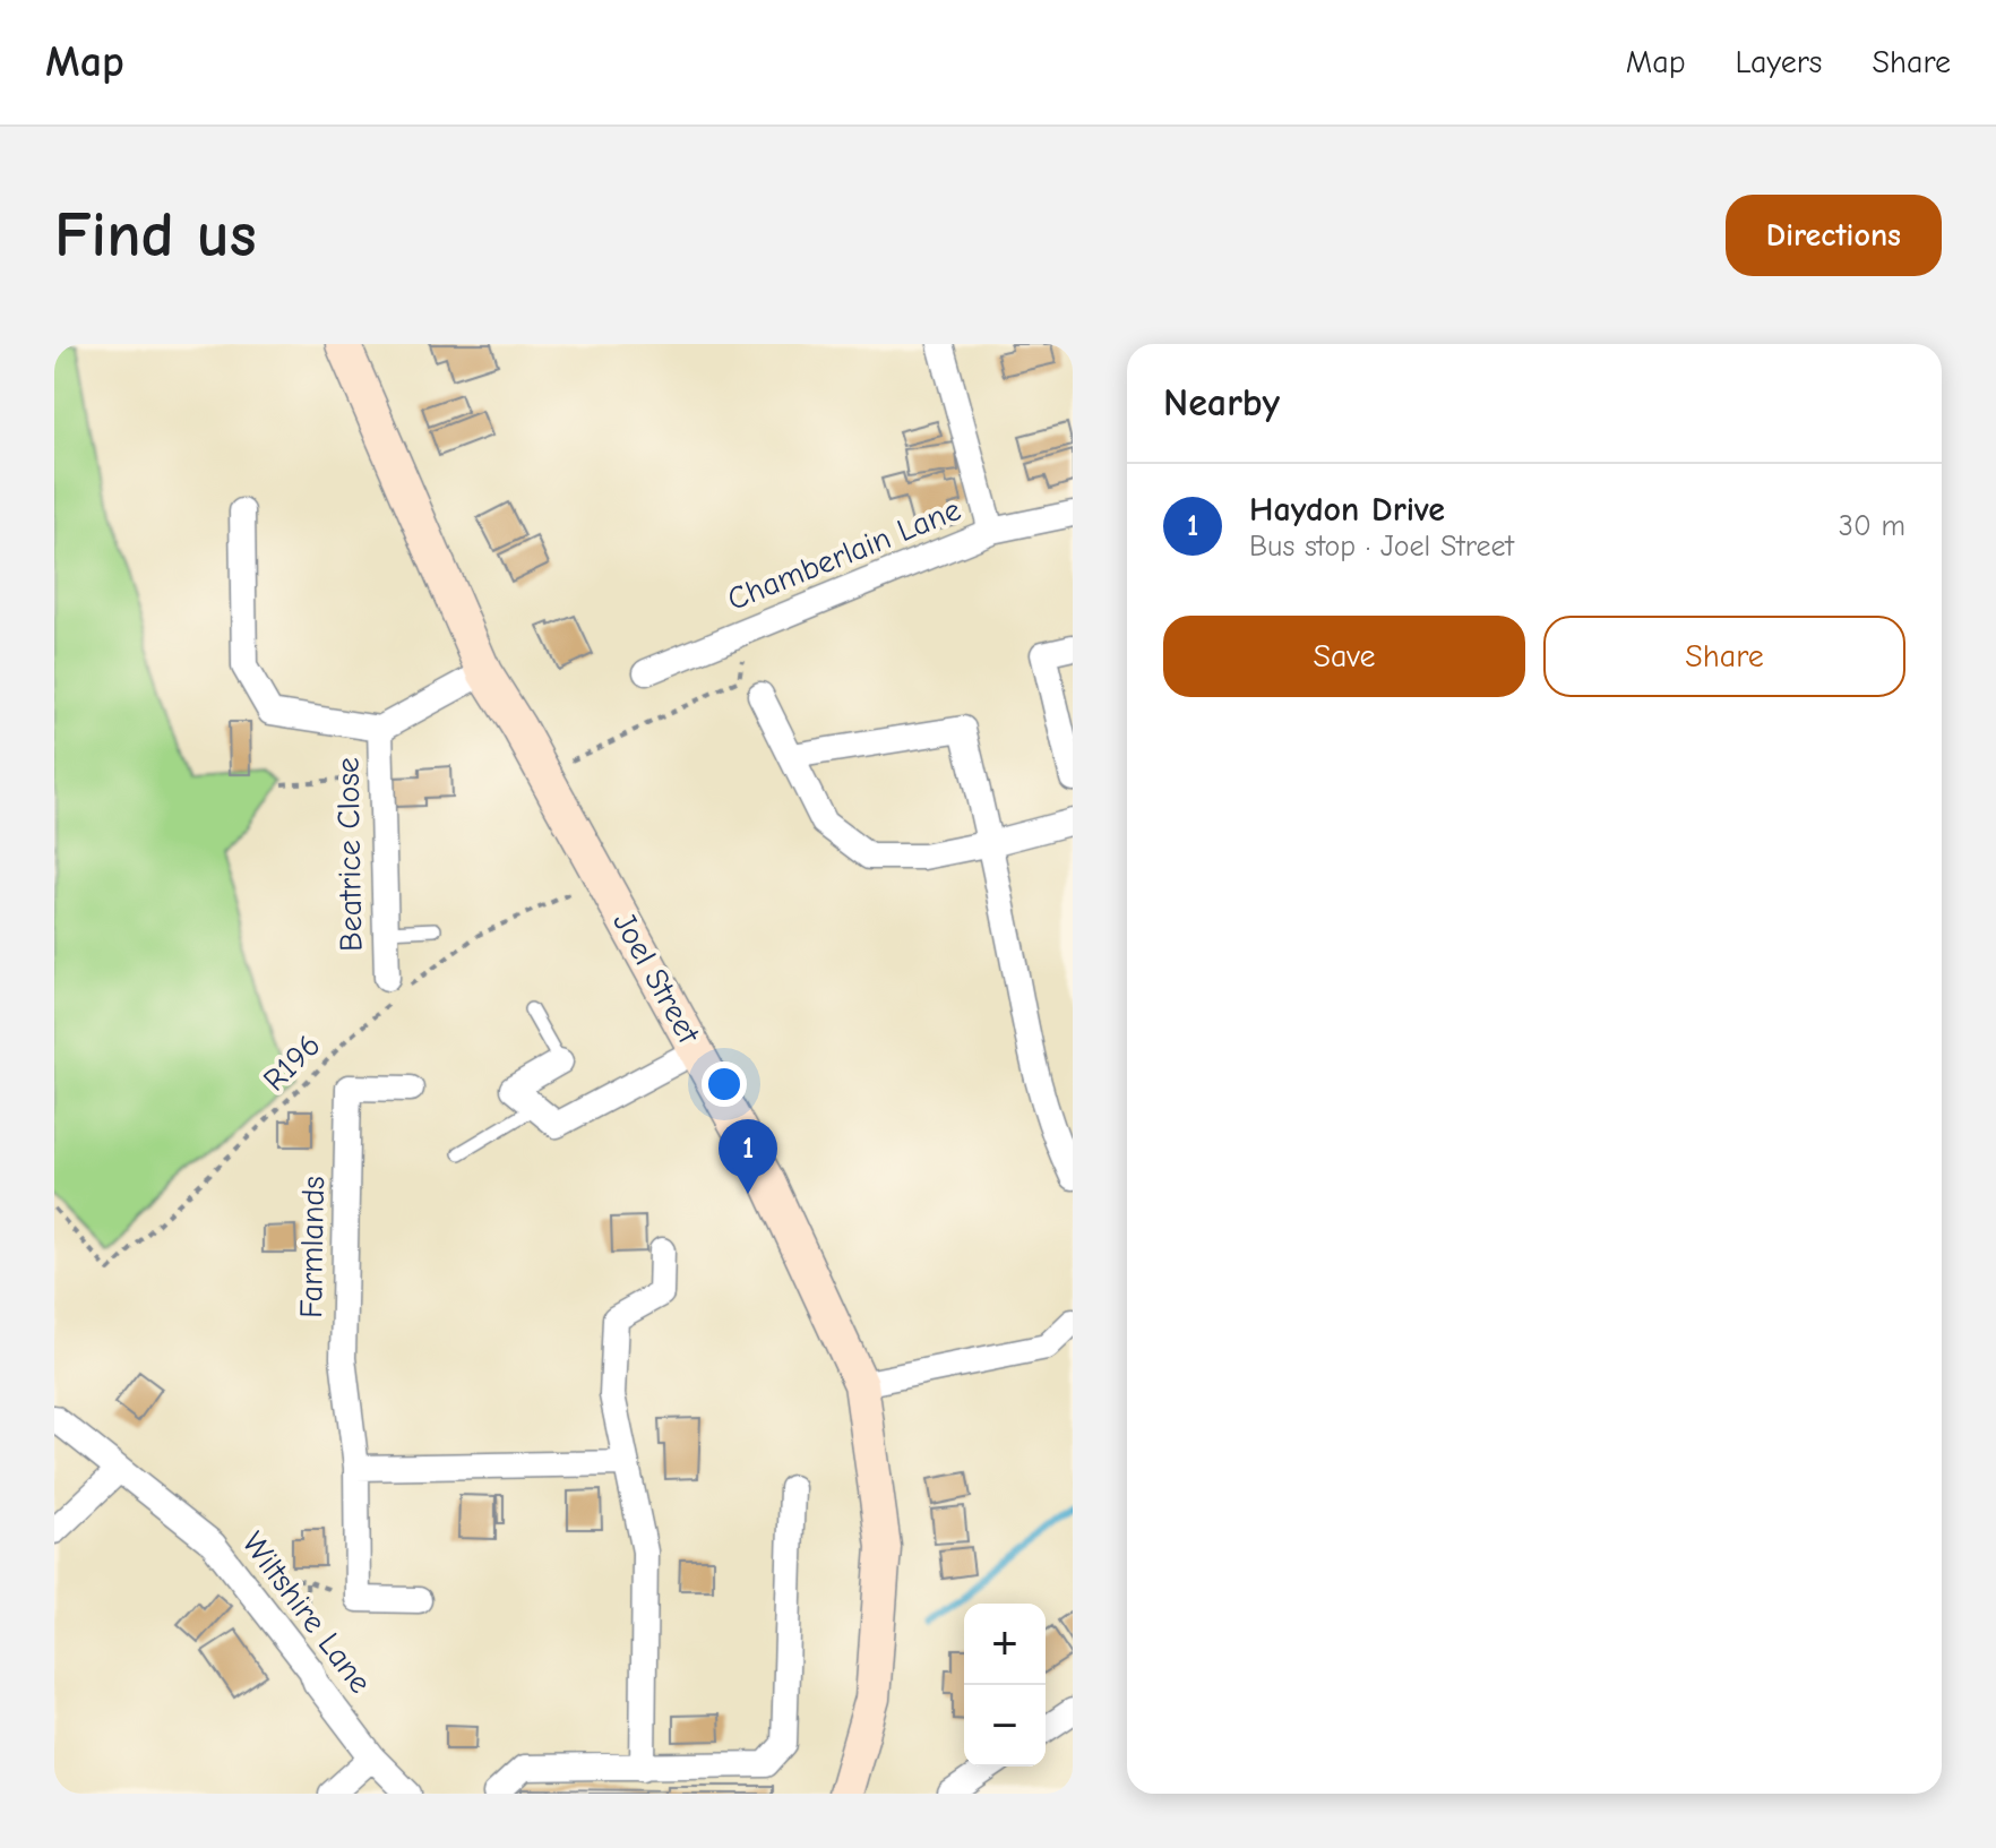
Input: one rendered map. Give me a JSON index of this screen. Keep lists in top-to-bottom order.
{
  "streets": {
    "main road": ["Joel Street"],
    "street": [
      "Chamberlain Lane",
      "Beatrice Close",
      "Farmlands",
      "Wiltshire Lane"
    ],
    "path": ["R196"]
  },
  "crossings": [
    ["Beatrice Close", "R196"],
    ["Joel Street", "R196"]
  ],
  "page": {
    "header": "Map",
    "nav": ["Map", "Layers", "Share"],
    "buttons": [
      "Directions",
      ["Save", "Share"]
    ],
    "title": "Find us",
    "heading": "Nearby",
    "list": [
      {
        "mark": "1",
        "name": "Haydon Drive",
        "note": "Bus stop · Joel Street",
        "value": "30 m"
      }
    ],
    "pins": "1",
    "map_buttons": ["+", "−"]
  }
}
